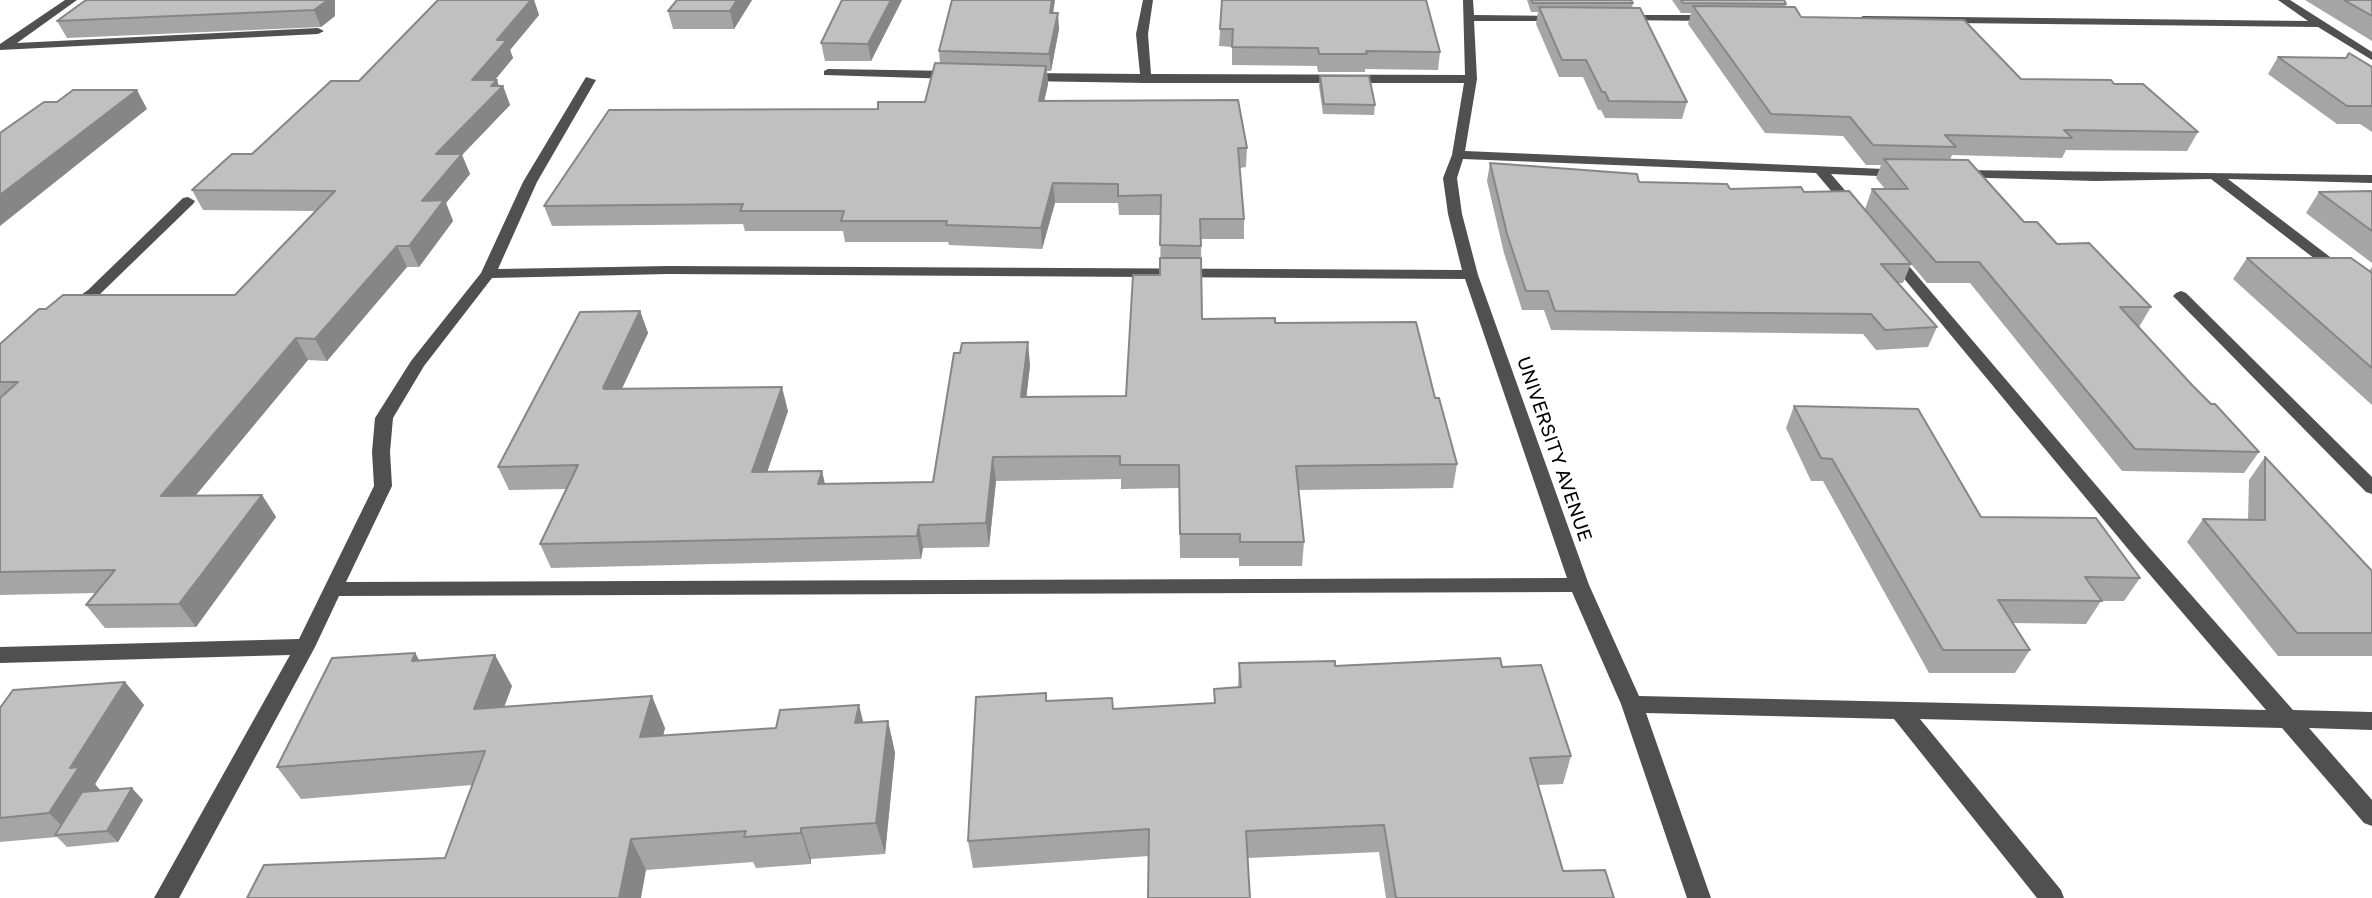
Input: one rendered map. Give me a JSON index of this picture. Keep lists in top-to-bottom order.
{
  "streets": {
    "street": ["UNIVERSITY AVENUE"]
  }
}
